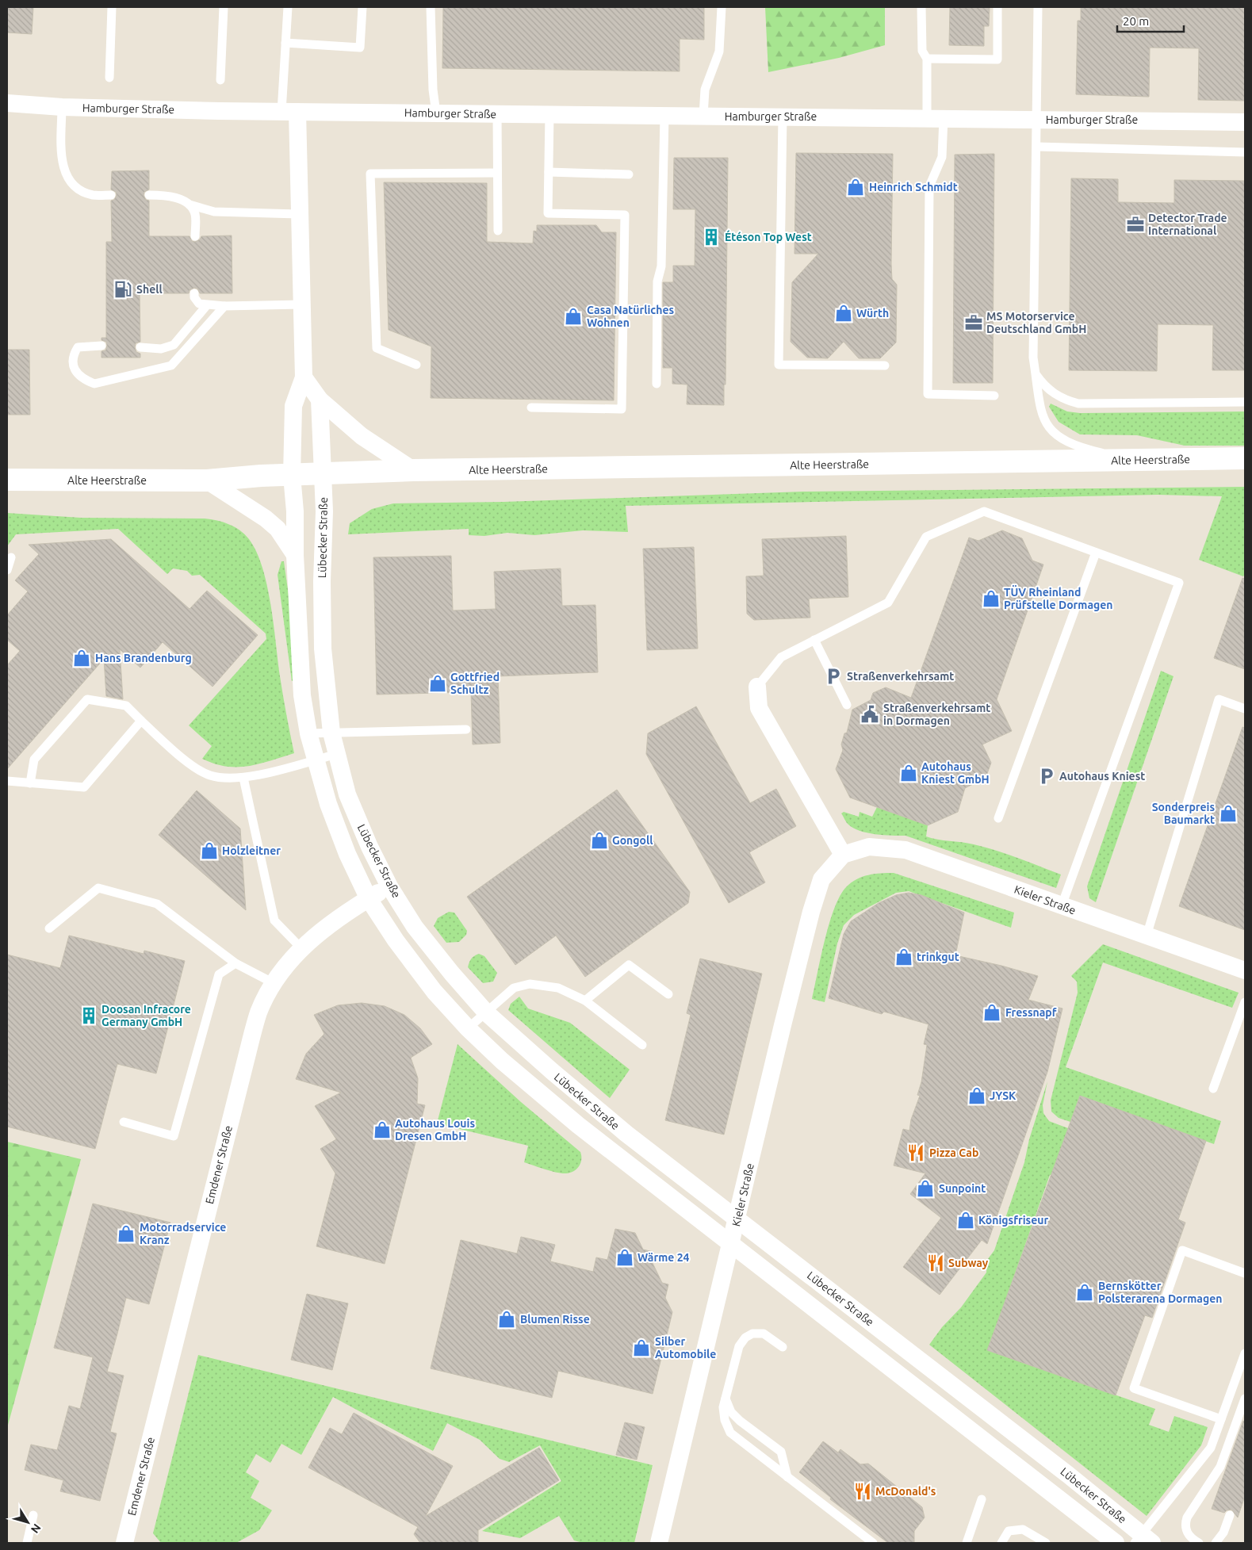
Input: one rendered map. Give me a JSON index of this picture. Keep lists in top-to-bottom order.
{
  "streets": {
    "street": [
      "Hamburger Straße",
      "Alte Heerstraße",
      "Lübecker Straße",
      "Kieler Straße",
      "Emdener Straße"
    ]
  },
  "crossings": [
    ["Alte Heerstraße", "Lübecker Straße"],
    ["Lübecker Straße", "Kieler Straße"],
    ["Lübecker Straße", "Emdener Straße"]
  ],
  "places": {
    "shop": [
      "Heinrich Schmidt",
      "Würth",
      "Casa Natürliches Wohnen",
      "TÜV Rheinland Prüfstelle Dormagen",
      "Hans Brandenburg",
      "Gottfried Schultz",
      "Autohaus Kniest GmbH",
      "Sonderpreis Baumarkt",
      "Gongoll",
      "Holzleitner",
      "trinkgut",
      "Fressnapf",
      "JYSK",
      "Autohaus Louis Dresen GmbH",
      "Sunpoint",
      "Königsfriseur",
      "Motorradservice Kranz",
      "Wärme 24",
      "Bernskötter Polsterarena Dormagen",
      "Blumen Risse",
      "Silber Automobile"
    ],
    "office": ["Detector Trade International", "MS Motorservice Deutschland GmbH"],
    "building": ["Étéson Top West", "Doosan Infracore Germany GmbH"],
    "fuel station": ["Shell"],
    "parking": ["Straßenverkehrsamt", "Autohaus Kniest"],
    "public building": ["Straßenverkehrsamt in Dormagen"],
    "restaurant": ["Pizza Cab", "Subway", "McDonald's"]
  },
  "scale_bar": "20 m",
  "north": "bottom right"
}
